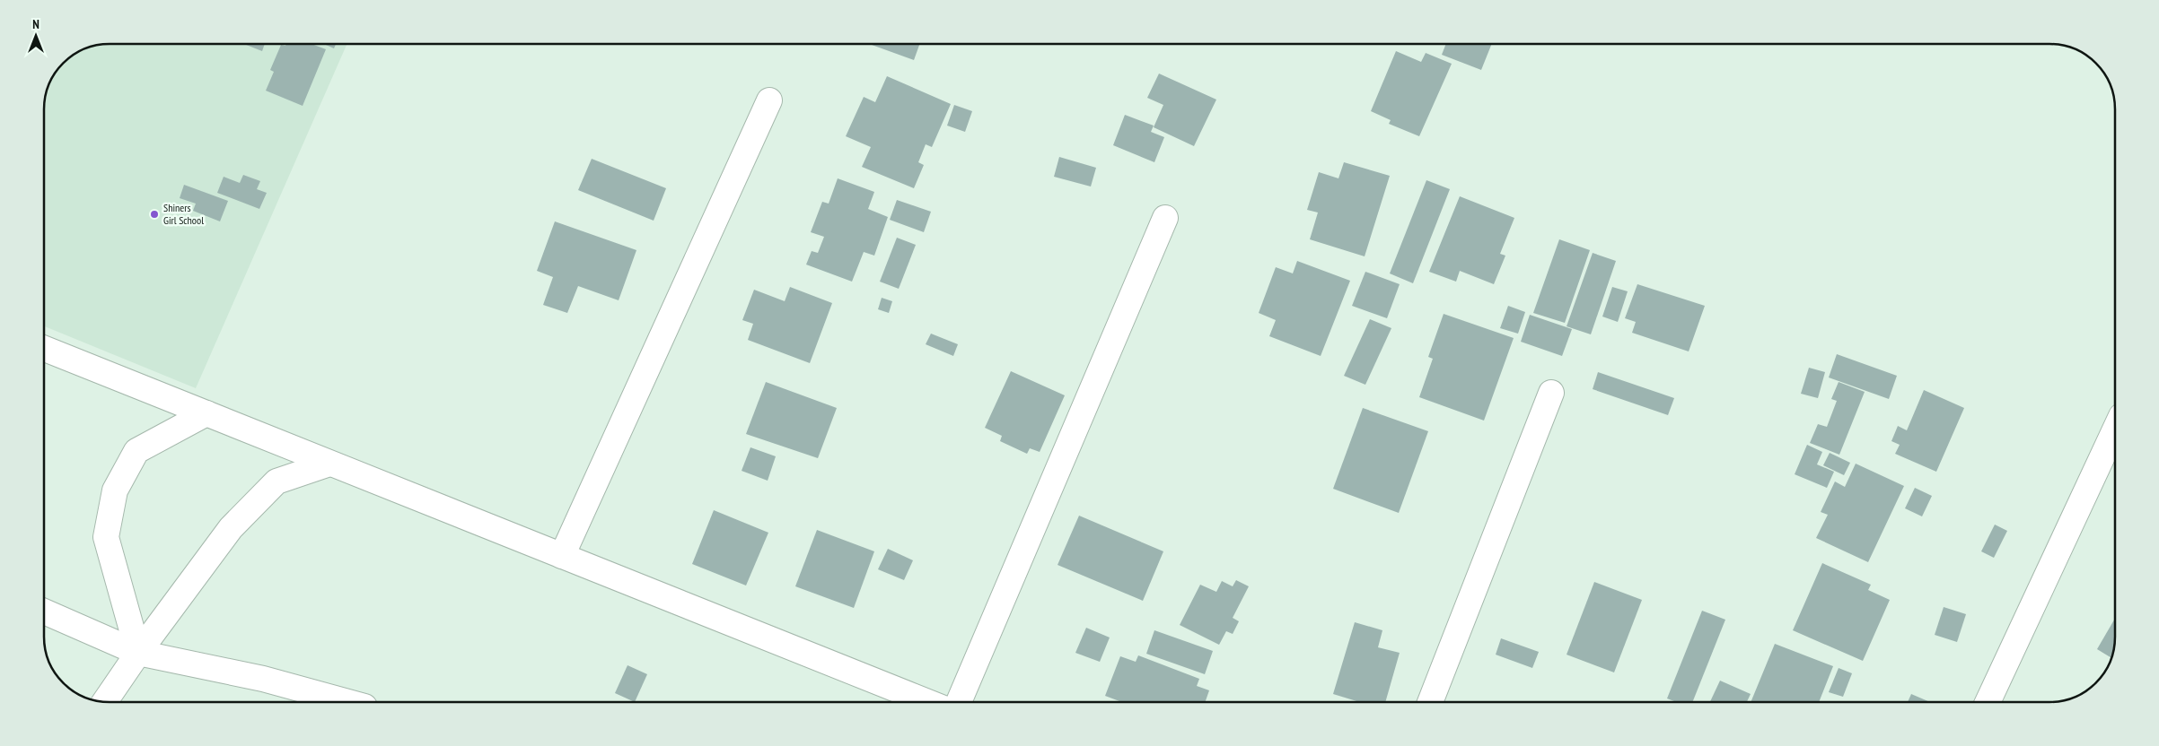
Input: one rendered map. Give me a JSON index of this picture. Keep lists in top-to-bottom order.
{
  "places": ["Shiners Girl School"],
  "north": "top"
}
